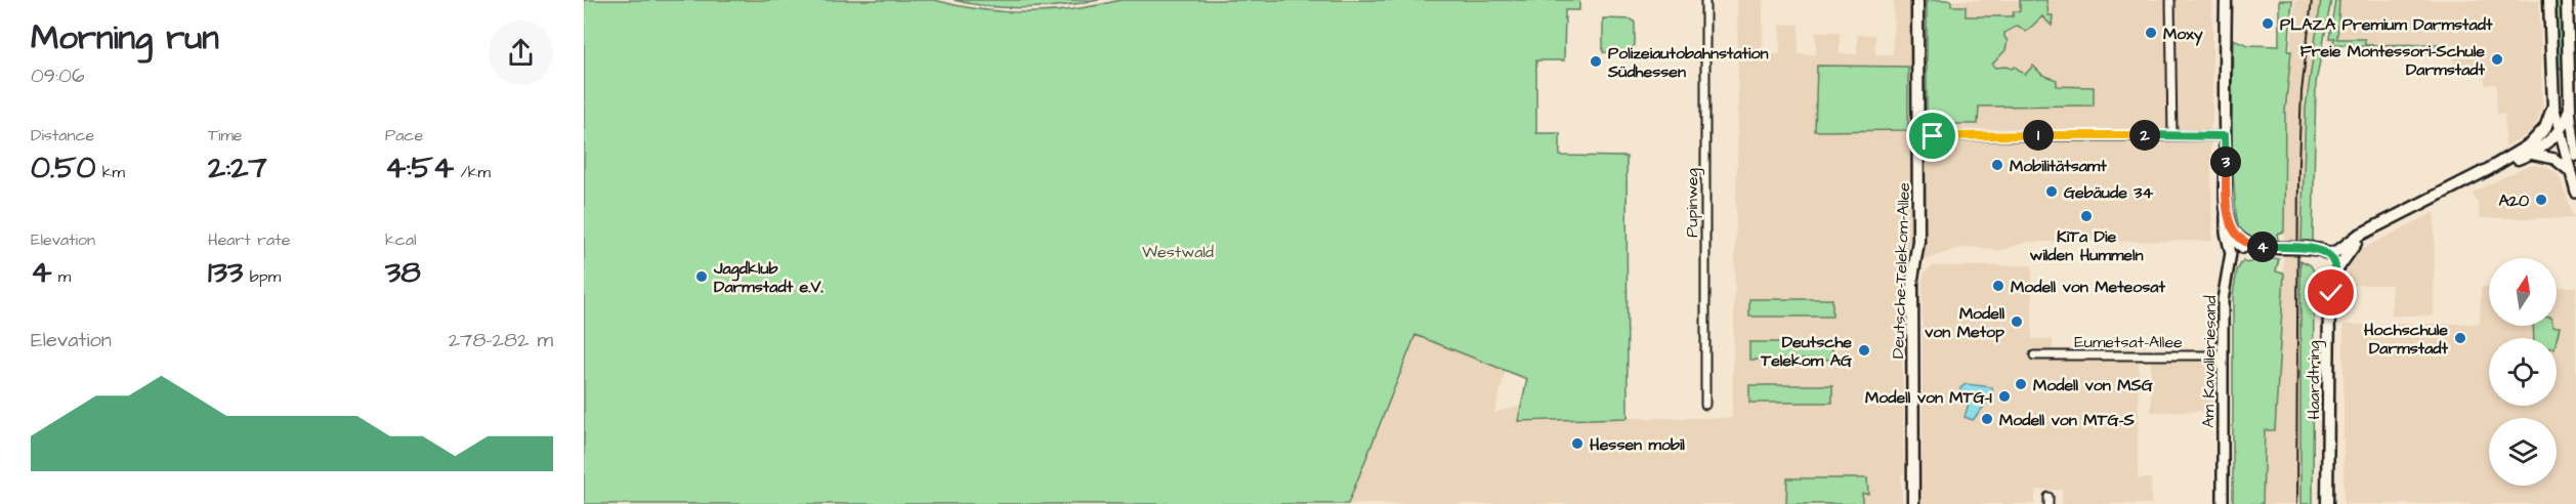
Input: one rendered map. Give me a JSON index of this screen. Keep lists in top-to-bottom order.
{
  "streets": {
    "main road": ["Deutsche-Telekom-Allee", "Am Kavalleriesand", "Haardtring"],
    "street": ["Pupinweg", "Eumetsat-Allee"]
  },
  "crossings": [
    ["Eumetsat-Allee", "Am Kavalleriesand"]
  ],
  "parks": ["Westwald"],
  "places": [
    "PLAZA Premium Darmstadt",
    "Moxy",
    "Freie Montessori-Schule Darmstadt",
    "Polizeiautobahnstation Südhessen",
    "Mobilitätsamt",
    "Gebäude 34",
    "A20",
    "KiTa Die wilden Hummeln",
    "Jagdklub Darmstadt e.V.",
    "Modell von Meteosat",
    "Modell von Metop",
    "Hochschule Darmstadt",
    "Deutsche Telekom AG",
    "Modell von MSG",
    "Modell von MTG-I",
    "Modell von MTG-S",
    "Hessen mobil"
  ],
  "north": "top",
  "page": {
    "heading": ["Morning run", "09:06"],
    "stats": [
      ["Distance", "0.50 km"],
      ["Time", "2:27"],
      ["Pace", "4:54 /km"],
      ["Elevation", "4 m"],
      ["Heart rate", "133 bpm"],
      ["kcal", "38"]
    ],
    "pins": [
      "1",
      "2",
      "3",
      "4"
    ],
    "chart": ["Elevation", "278–282 m"]
  }
}
